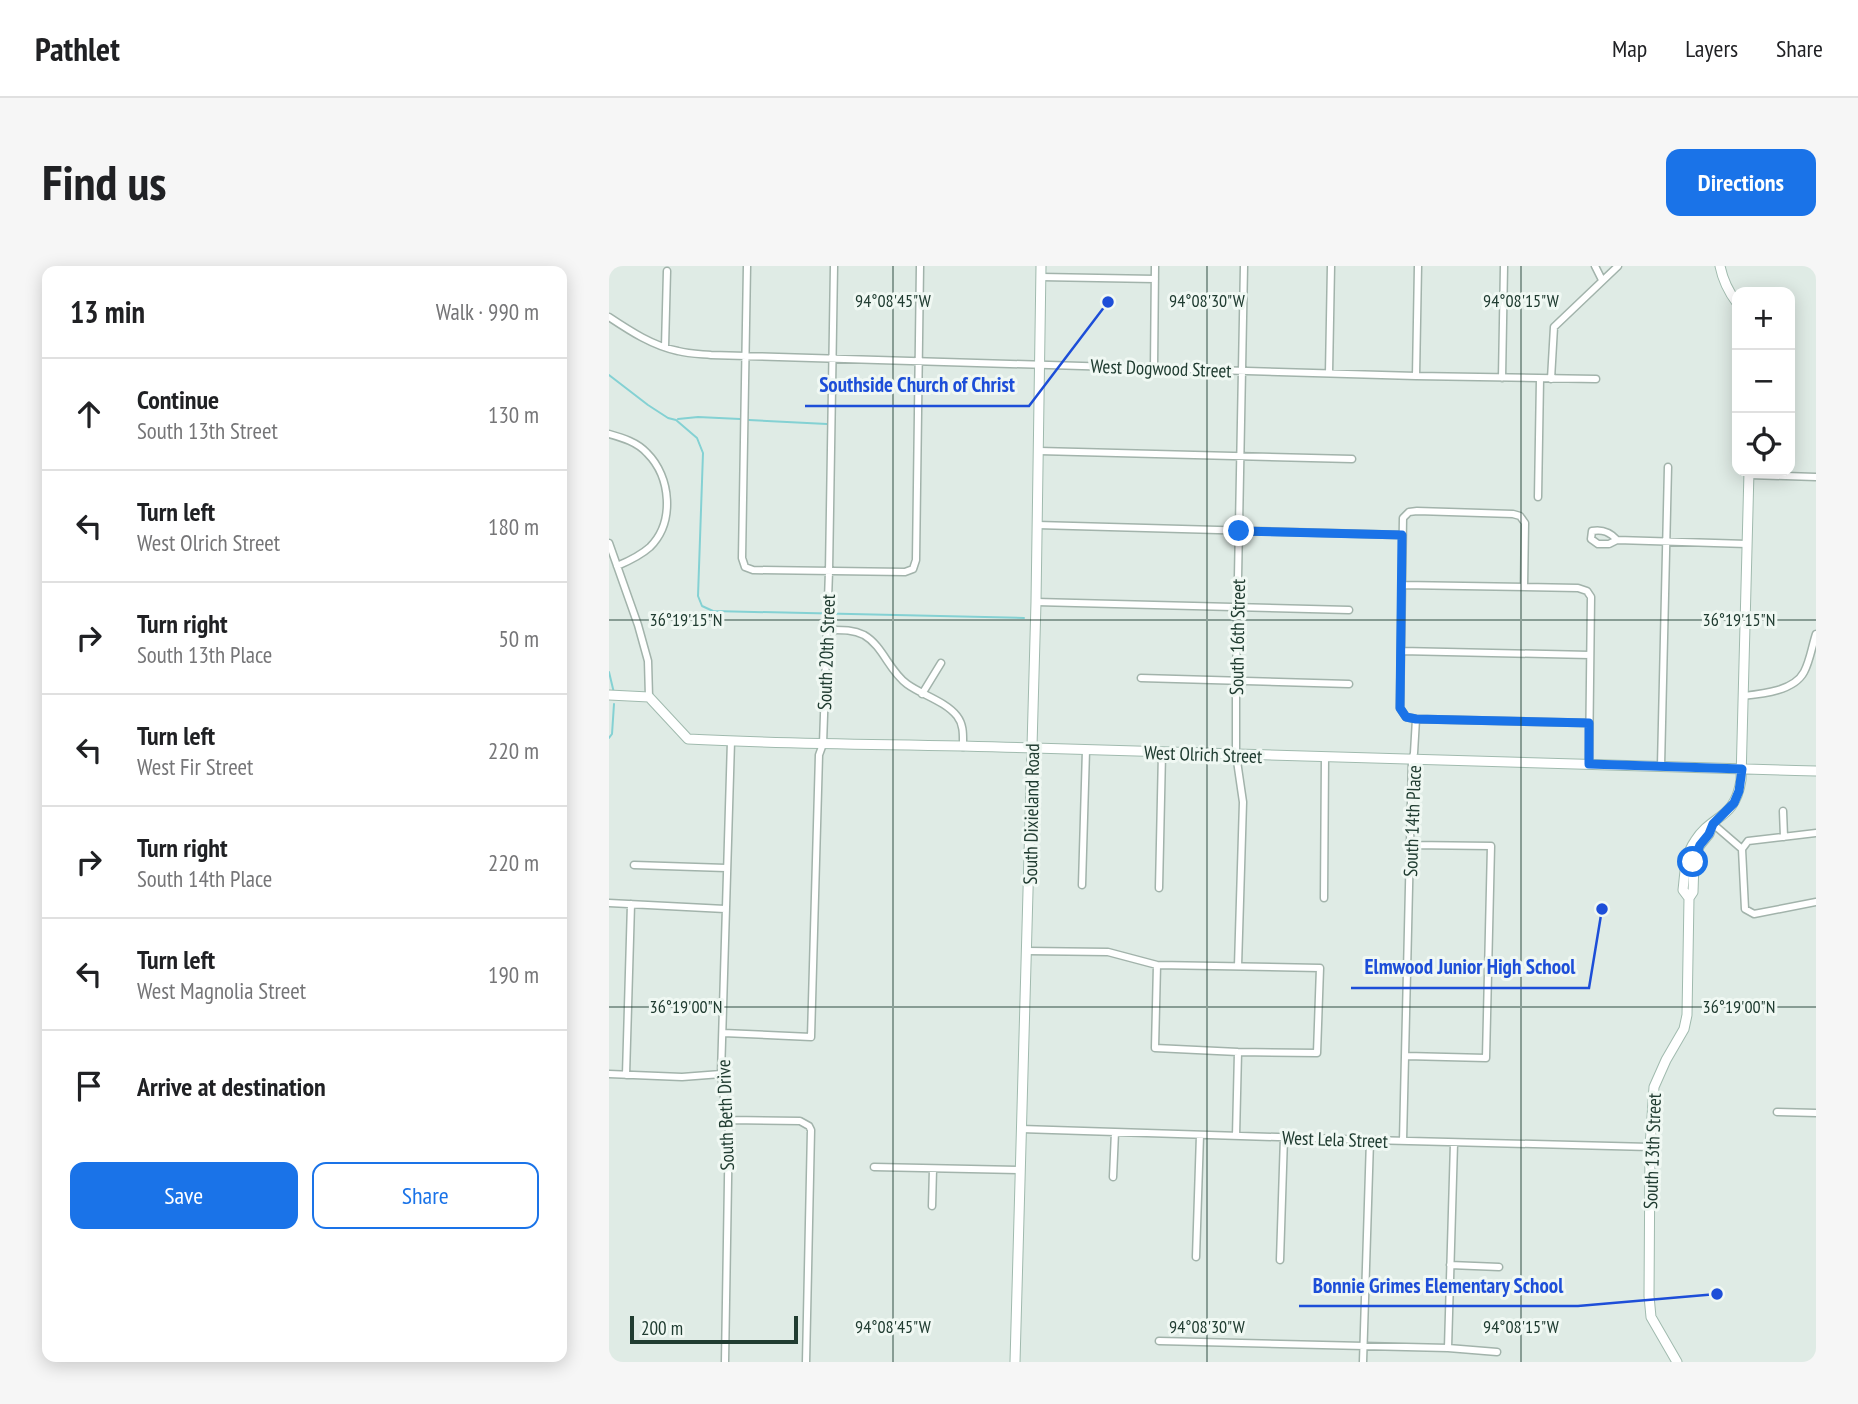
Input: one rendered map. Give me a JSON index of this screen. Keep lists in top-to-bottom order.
{
  "streets": {
    "street": [
      "West Dogwood Street",
      "South 16th Street",
      "South 20th Street",
      "West Olrich Street",
      "South Dixieland Road",
      "South 14th Place",
      "South Beth Drive",
      "West Lela Street",
      "South 13th Street"
    ]
  },
  "crossings": [
    ["West Dogwood Street", "South 16th Street"],
    ["West Dogwood Street", "South 20th Street"],
    ["West Dogwood Street", "South Dixieland Road"],
    ["South 16th Street", "West Olrich Street"],
    ["South 20th Street", "West Olrich Street"],
    ["South 20th Street", "South Beth Drive"],
    ["West Olrich Street", "South Dixieland Road"],
    ["West Olrich Street", "South 14th Place"],
    ["West Olrich Street", "South Beth Drive"],
    ["West Olrich Street", "South 13th Street"],
    ["South Dixieland Road", "West Lela Street"],
    ["South 14th Place", "West Lela Street"],
    ["West Lela Street", "South 13th Street"]
  ],
  "places": ["Southside Church of Christ", "Elmwood Junior High School", "Bonnie Grimes Elementary School"],
  "scale_bar": "200 m",
  "page": {
    "header": "Pathlet",
    "nav": ["Map", "Layers", "Share"],
    "buttons": [
      "Directions",
      ["Save", "Share"]
    ],
    "title": "Find us",
    "heading": ["13 min", "Walk · 990 m"],
    "map_buttons": ["+", "−"],
    "list": [
      ["Continue", "South 13th Street", "130 m"],
      ["Turn left", "West Olrich Street", "180 m"],
      ["Turn right", "South 13th Place", "50 m"],
      ["Turn left", "West Fir Street", "220 m"],
      ["Turn right", "South 14th Place", "220 m"],
      ["Turn left", "West Magnolia Street", "190 m"],
      "Arrive at destination"
    ],
    "scale": "200 m"
  },
  "coordinates": [
    "94°08'45\"W",
    "94°08'30\"W",
    "94°08'15\"W",
    "36°19'15\"N",
    "36°19'00\"N"
  ]
}
